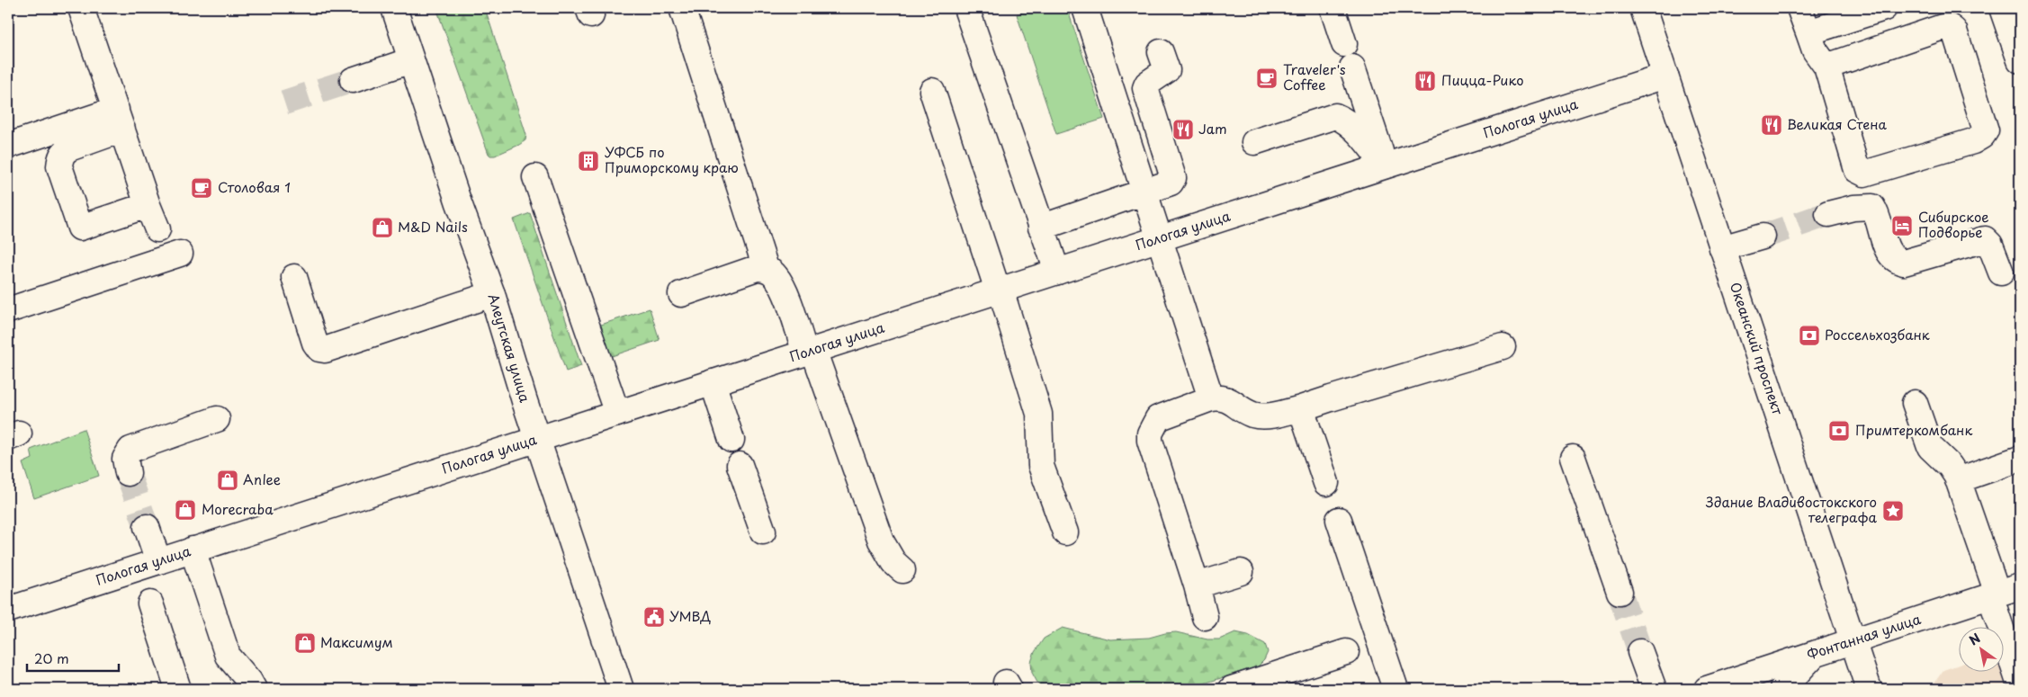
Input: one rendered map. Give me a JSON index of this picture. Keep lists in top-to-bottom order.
{
  "streets": {
    "main road": [
      "Пологая улица",
      "Алеутская улица",
      "Океанский проспект",
      "Фонтанная улица"
    ]
  },
  "crossings": [
    ["Пологая улица", "Алеутская улица"],
    ["Пологая улица", "Океанский проспект"],
    ["Океанский проспект", "Фонтанная улица"]
  ],
  "places": {
    "cafe": ["Traveler's Coffee", "Столовая 1"],
    "restaurant": ["Пицца-Рико", "Великая Стена", "Jam"],
    "building": ["УФСБ по Приморскому краю"],
    "hotel": ["Сибирское Подворье"],
    "shop": [
      "M&D Nails",
      "Anlee",
      "Morecraba",
      "Максимум"
    ],
    "bank": ["Россельхозбанк", "Примтеркомбанк"],
    "place": ["Здание Владивостокского телеграфа"],
    "public building": ["УМВД"]
  },
  "scale_bar": "20 m",
  "north": "top left"
}
